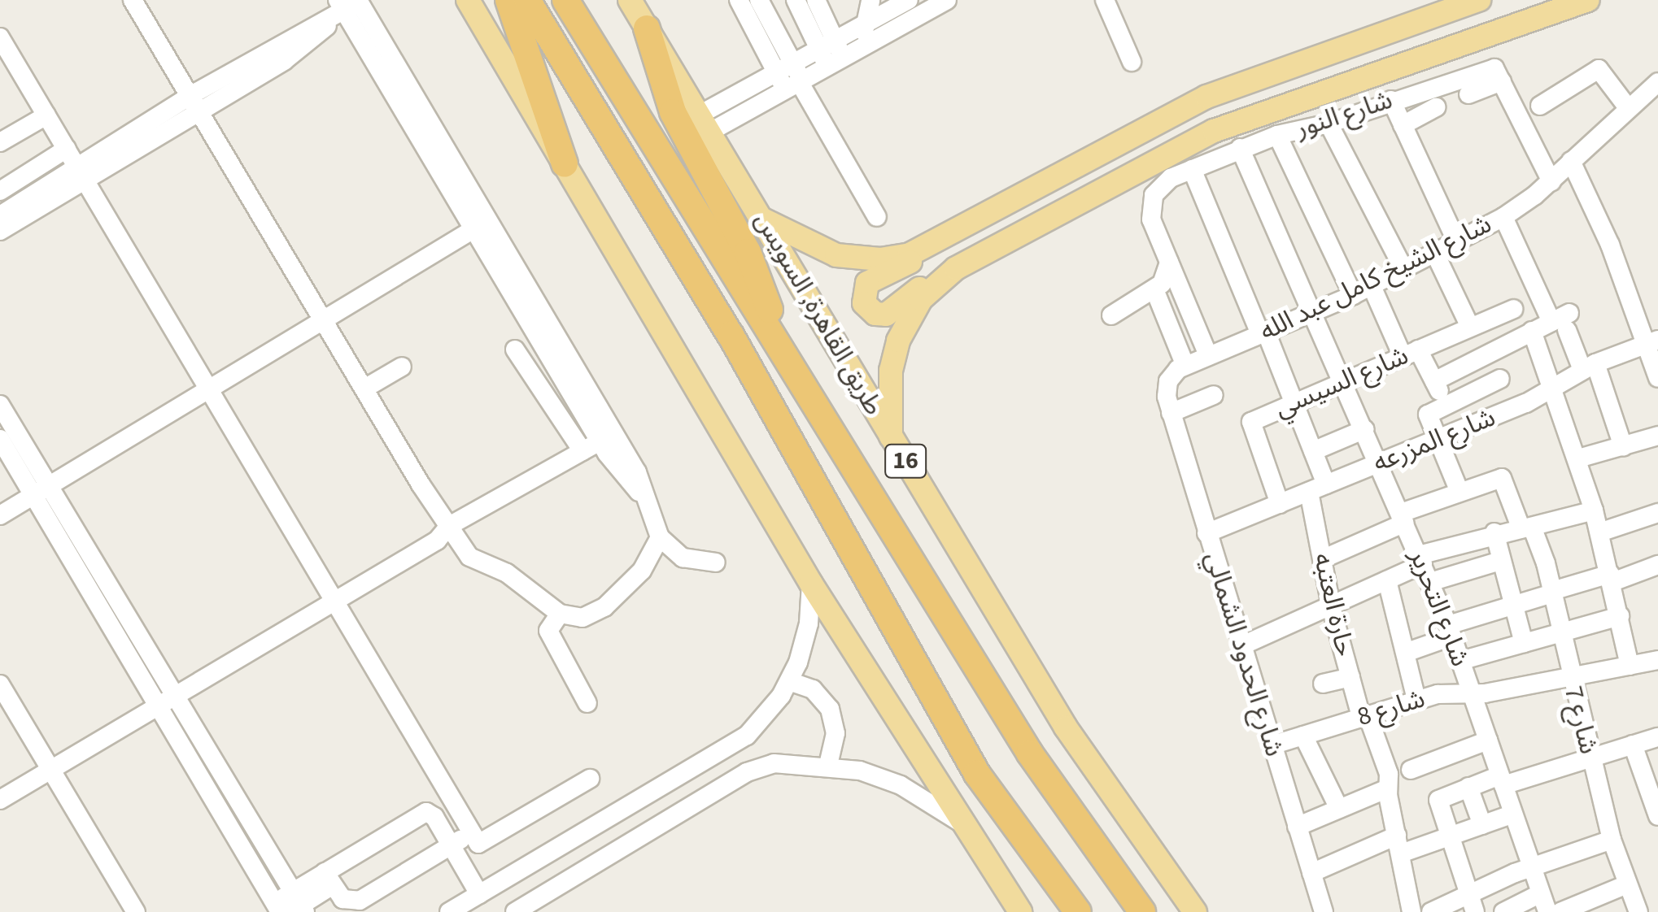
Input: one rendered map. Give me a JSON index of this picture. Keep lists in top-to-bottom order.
{
  "streets": {
    "highway": ["طريق القاهرة, السويس", "16"],
    "street": [
      "شارع النور",
      "شارع الشيخ كامل عبد الله",
      "شارع السيسي",
      "شارع المزرعه",
      "حارة العتبه",
      "شارع التحرير",
      "شارع الحدود الشمالي",
      "شارع 8",
      "شارع 7"
    ]
  },
  "crossings": [
    ["شارع النور", "شارع التحرير"],
    ["شارع الشيخ كامل عبد الله", "حارة العتبه"],
    ["شارع الشيخ كامل عبد الله", "شارع التحرير"],
    ["طريق القاهرة, السويس", "16"],
    ["شارع السيسي", "شارع المزرعه"],
    ["شارع السيسي", "حارة العتبه"],
    ["شارع السيسي", "شارع التحرير"],
    ["شارع المزرعه", "حارة العتبه"],
    ["شارع المزرعه", "شارع التحرير"],
    ["شارع المزرعه", "شارع الحدود الشمالي"],
    ["حارة العتبه", "شارع 8"],
    ["شارع التحرير", "شارع 8"],
    ["شارع الحدود الشمالي", "شارع 8"],
    ["شارع 8", "شارع 7"]
  ]
}
